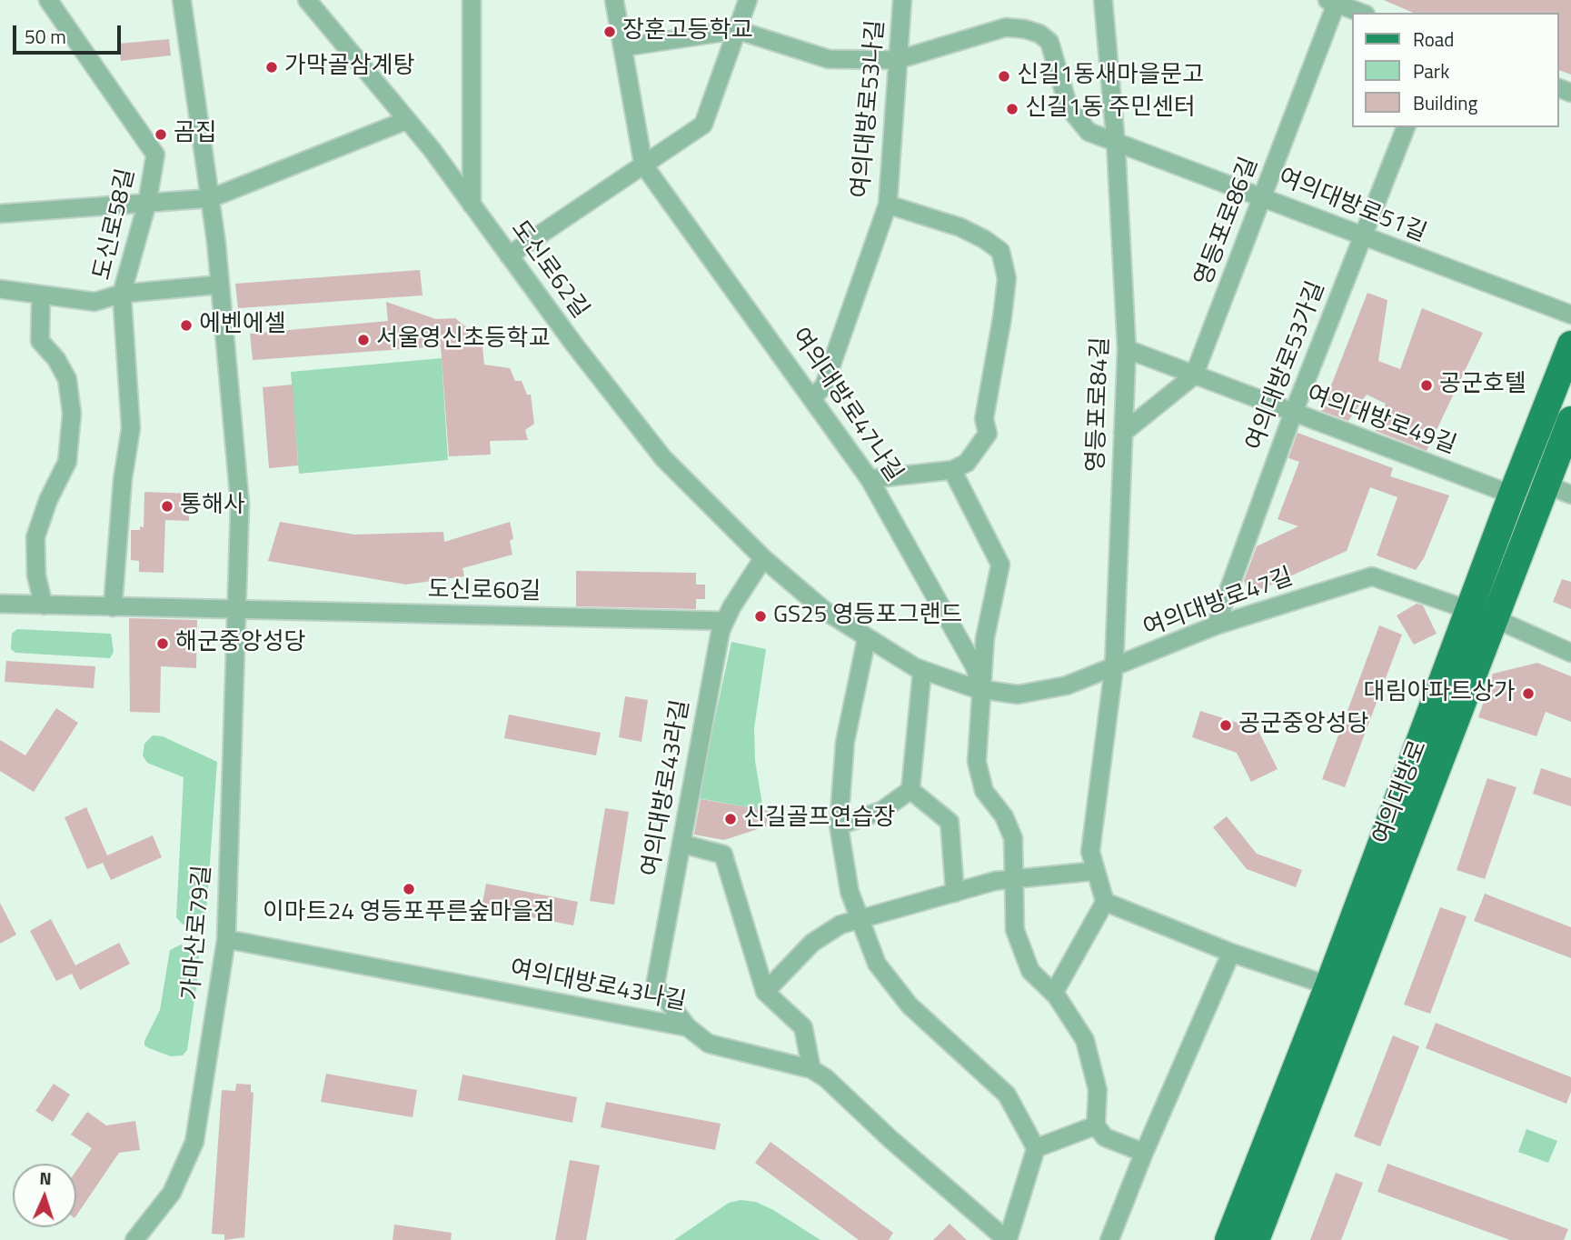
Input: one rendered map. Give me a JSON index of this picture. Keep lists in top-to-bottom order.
{
  "streets": {
    "main road": ["여의대방로"],
    "street": [
      "여의대방로53나길",
      "여의대방로51길",
      "영등포로86길",
      "도신로58길",
      "도신로62길",
      "여의대방로53가길",
      "영등포로84길",
      "여의대방로47나길",
      "여의대방로49길",
      "도신로60길",
      "여의대방로47길",
      "여의대방로43라길",
      "가마산로79길",
      "여의대방로43나길"
    ]
  },
  "crossings": [
    ["여의대방로53나길", "여의대방로47나길"],
    ["여의대방로51길", "영등포로86길"],
    ["여의대방로51길", "여의대방로53가길"],
    ["여의대방로51길", "영등포로84길"],
    ["영등포로86길", "영등포로84길"],
    ["영등포로86길", "여의대방로49길"],
    ["도신로58길", "도신로60길"],
    ["도신로62길", "여의대방로47길"],
    ["도신로62길", "여의대방로43라길"],
    ["여의대방로53가길", "여의대방로49길"],
    ["여의대방로53가길", "여의대방로47길"],
    ["영등포로84길", "여의대방로49길"],
    ["영등포로84길", "여의대방로47길"],
    ["여의대방로47나길", "여의대방로47길"],
    ["여의대방로49길", "여의대방로"],
    ["도신로60길", "여의대방로43라길"],
    ["도신로60길", "가마산로79길"],
    ["여의대방로47길", "여의대방로43라길"],
    ["여의대방로47길", "여의대방로"],
    ["여의대방로43라길", "여의대방로43나길"],
    ["가마산로79길", "여의대방로43나길"]
  ],
  "places": [
    "장훈고등학교",
    "가막골삼계탕",
    "신길1동새마을문고",
    "신길1동 주민센터",
    "곰집",
    "에벤에셀",
    "서울영신초등학교",
    "공군호텔",
    "통해사",
    "GS25 영등포그랜드",
    "해군중앙성당",
    "대림아파트상가",
    "공군중앙성당",
    "신길골프연습장",
    "이마트24 영등포푸른숲마을점"
  ],
  "legend": ["Road", "Park", "Building"],
  "scale_bar": "50 m",
  "north": "top"
}
